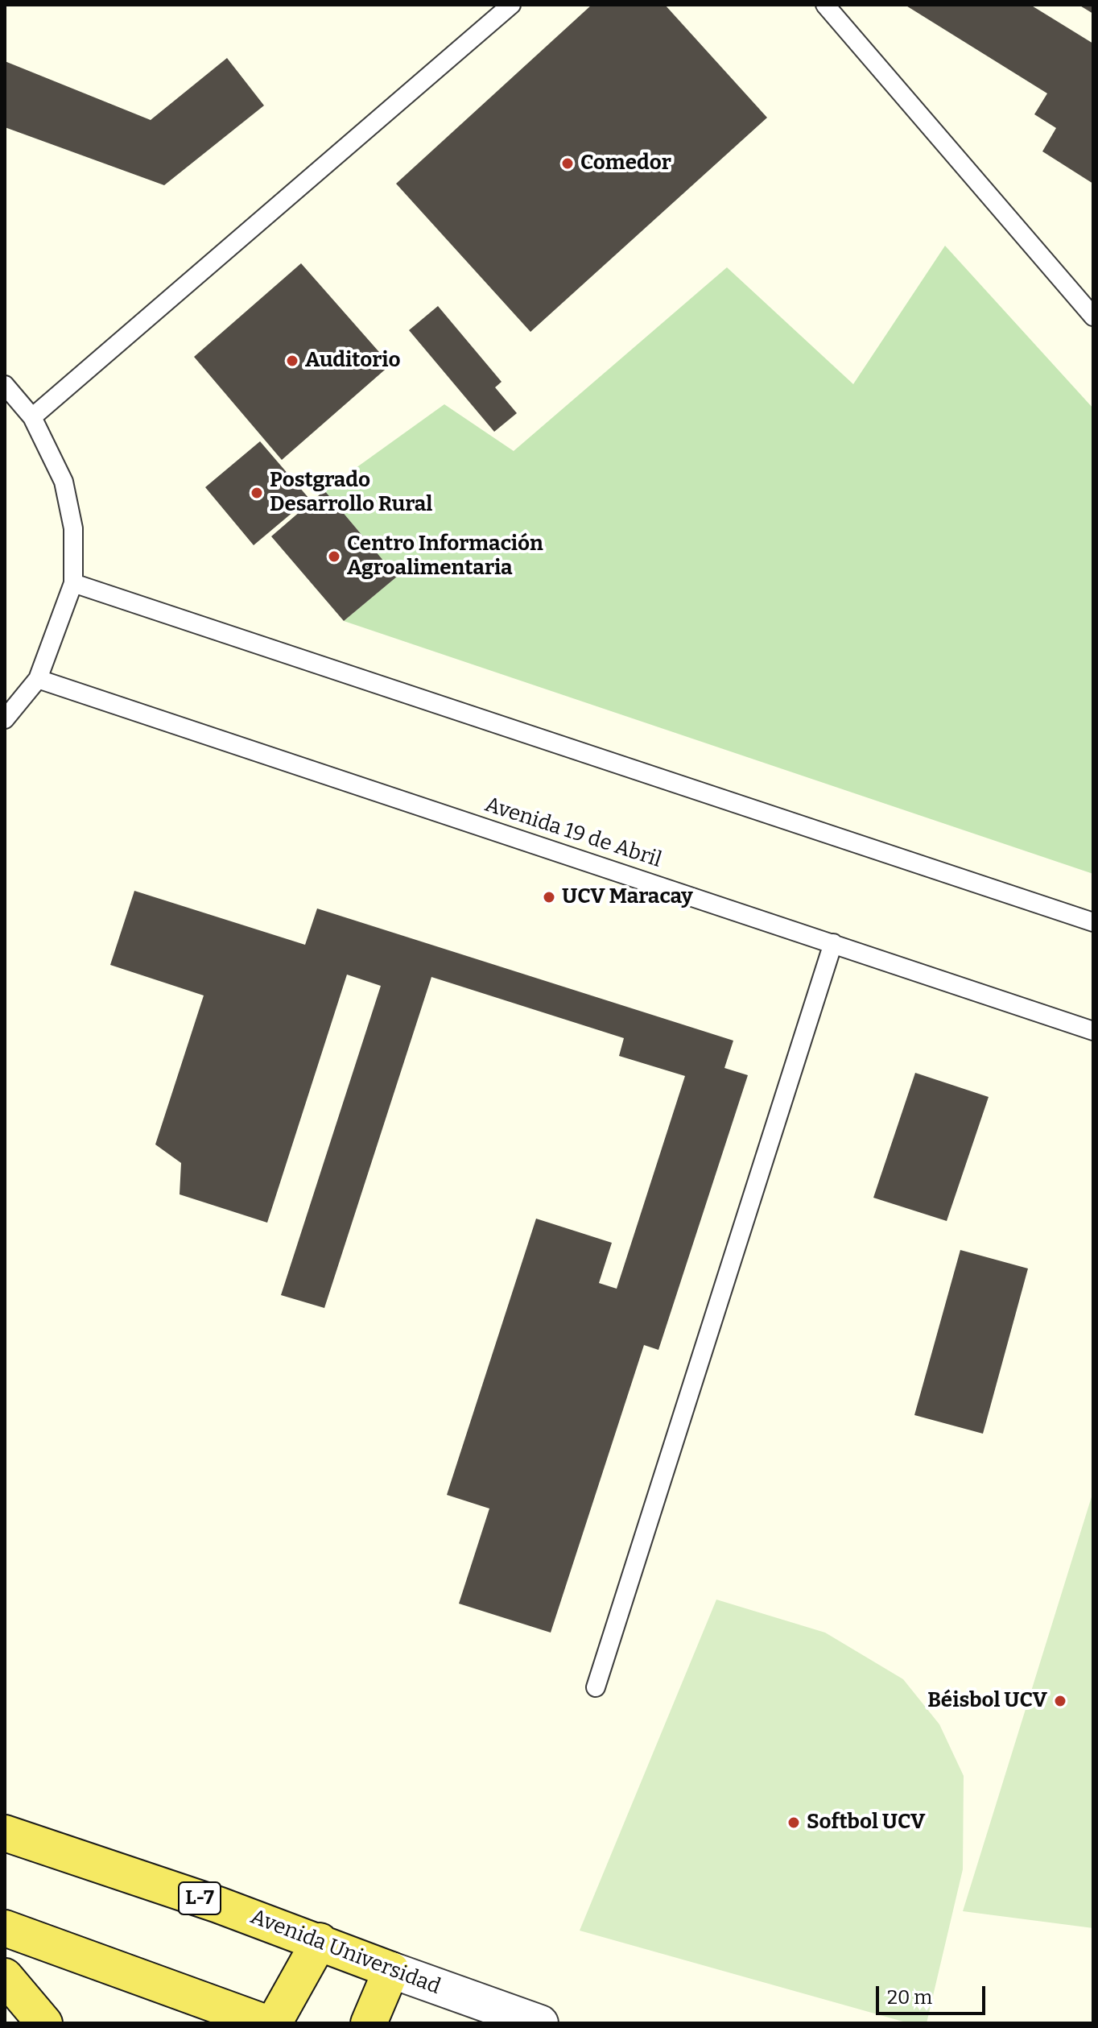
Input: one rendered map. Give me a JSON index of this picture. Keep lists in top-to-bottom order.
{
  "streets": {
    "main road": ["L-7", "Avenida Universidad"],
    "lane": ["Avenida 19 de Abril"]
  },
  "places": [
    "Comedor",
    "Auditorio",
    "Postgrado Desarrollo Rural",
    "Centro Información Agroalimentaria",
    "UCV Maracay",
    "Béisbol UCV",
    "Softbol UCV"
  ],
  "scale_bar": "20 m"
}
